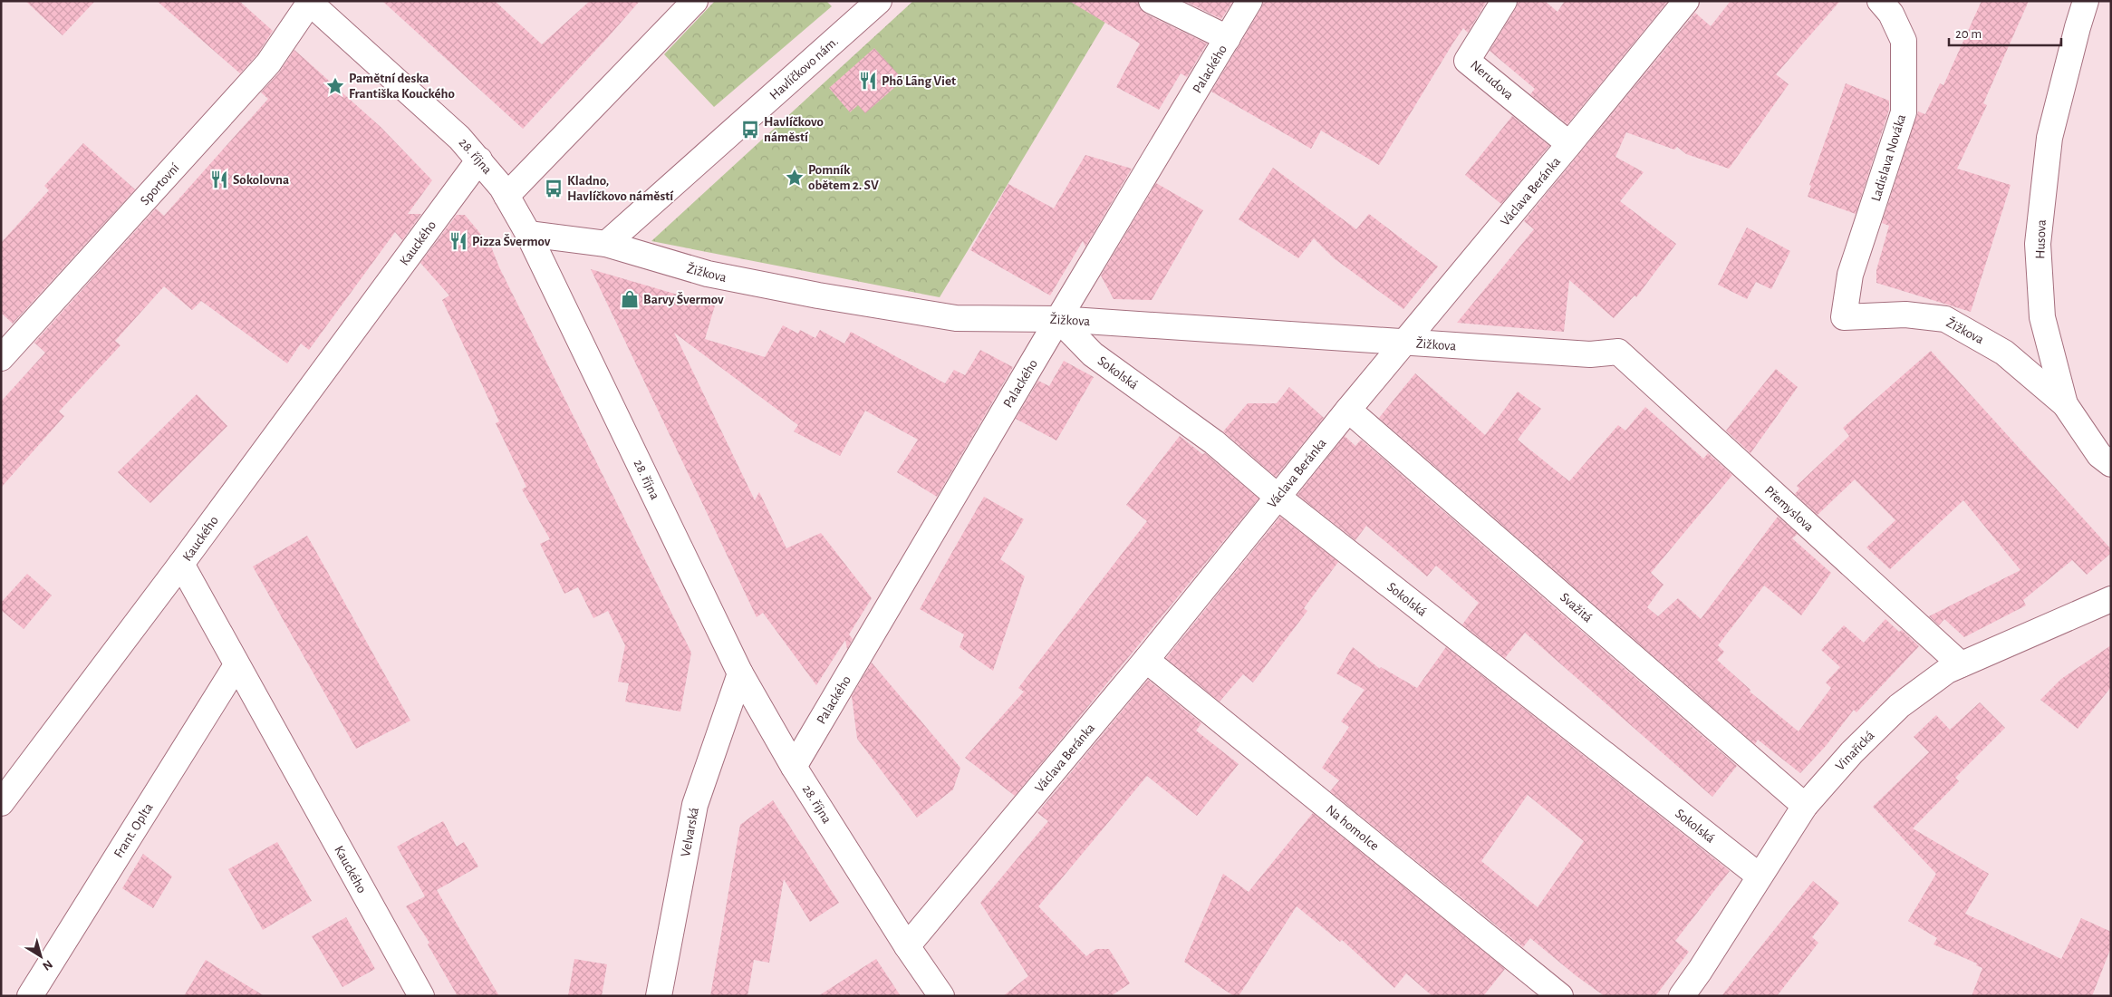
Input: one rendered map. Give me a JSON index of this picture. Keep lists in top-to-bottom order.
{
  "streets": {
    "street": [
      "Havlíčkovo nám.",
      "Palackého",
      "Nerudova",
      "28. října",
      "Ladislava Nováka",
      "Sportovní",
      "Václava Beránka",
      "Husova",
      "Kauckého",
      "Žižkova",
      "Sokolská",
      "Přemyslova",
      "Svažitá",
      "Vinařická",
      "Na homolce",
      "Frant. Oplta",
      "Velvarská"
    ]
  },
  "crossings": [
    ["Havlíčkovo nám.", "Žižkova"],
    ["Palackého", "28. října"],
    ["Palackého", "Žižkova"],
    ["Palackého", "Sokolská"],
    ["Nerudova", "Václava Beránka"],
    ["28. října", "Sportovní"],
    ["28. října", "Václava Beránka"],
    ["28. října", "Kauckého"],
    ["28. října", "Žižkova"],
    ["28. října", "Velvarská"],
    ["Ladislava Nováka", "Žižkova"],
    ["Václava Beránka", "Žižkova"],
    ["Václava Beránka", "Sokolská"],
    ["Václava Beránka", "Svažitá"],
    ["Václava Beránka", "Na homolce"],
    ["Husova", "Žižkova"],
    ["Kauckého", "Frant. Oplta"],
    ["Žižkova", "Sokolská"],
    ["Žižkova", "Přemyslova"],
    ["Sokolská", "Vinařická"],
    ["Přemyslova", "Vinařická"],
    ["Svažitá", "Vinařická"]
  ],
  "places": {
    "restaurant": ["Phõ Lãng Viet", "Sokolovna", "Pizza Švermov"],
    "place": ["Pamětní deska Františka Kouckého", "Pomník obětem 2. SV"],
    "bus stop": ["Havlíčkovo náměstí", "Kladno, Havlíčkovo náměstí"],
    "shop": ["Barvy Švermov"]
  },
  "scale_bar": "20 m",
  "north": "bottom right"
}
